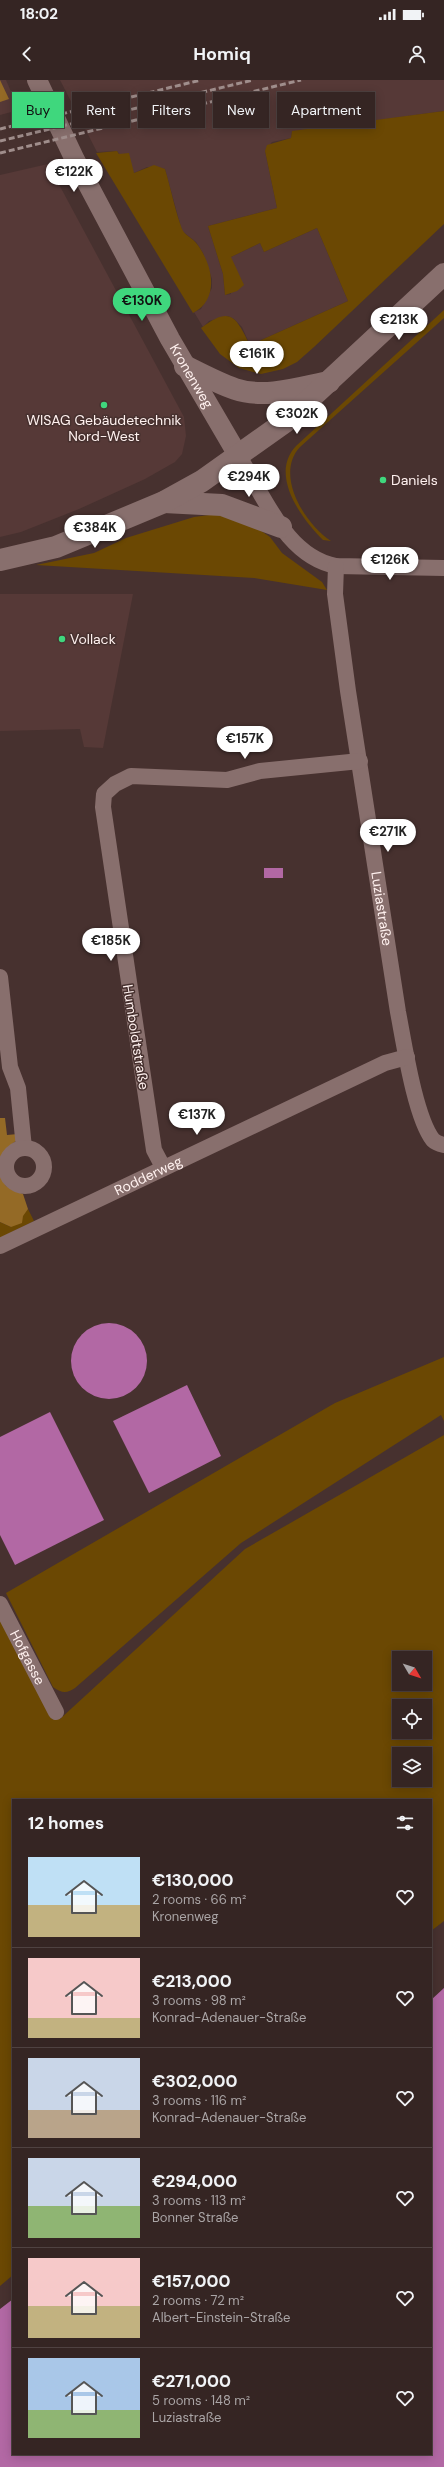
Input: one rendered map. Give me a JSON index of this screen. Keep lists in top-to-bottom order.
{
  "streets": {
    "street": [
      "Kronenweg",
      "Luziastraße",
      "Humboldtstraße",
      "Rodderweg",
      "Hofgasse"
    ]
  },
  "crossings": [
    ["Luziastraße", "Humboldtstraße"],
    ["Luziastraße", "Rodderweg"],
    ["Humboldtstraße", "Rodderweg"]
  ],
  "places": ["WISAG Gebäudetechnik Nord-West", "Daniels", "Vollack"],
  "north": "bottom right",
  "page": {
    "status": "18:02",
    "header": "Homiq",
    "chip": [
      "Buy",
      "Rent",
      "Filters",
      "New",
      "Apartment"
    ],
    "price": [
      "€122K",
      "€130K",
      "€213K",
      "€161K",
      "€302K",
      "€294K",
      "€384K",
      "€126K",
      "€157K",
      "€271K",
      "€185K",
      "€137K"
    ],
    "heading": "12 homes",
    "list": [
      {
        "name": "€130,000",
        "note": "2 rooms · 66 m² · Kronenweg"
      },
      {
        "name": "€213,000",
        "note": "3 rooms · 98 m² · Konrad-Adenauer-Straße"
      },
      {
        "name": "€302,000",
        "note": "3 rooms · 116 m² · Konrad-Adenauer-Straße"
      },
      {
        "name": "€294,000",
        "note": "3 rooms · 113 m² · Bonner Straße"
      },
      {
        "name": "€157,000",
        "note": "2 rooms · 72 m² · Albert-Einstein-Straße"
      },
      {
        "name": "€271,000",
        "note": "5 rooms · 148 m² · Luziastraße"
      }
    ]
  }
}
